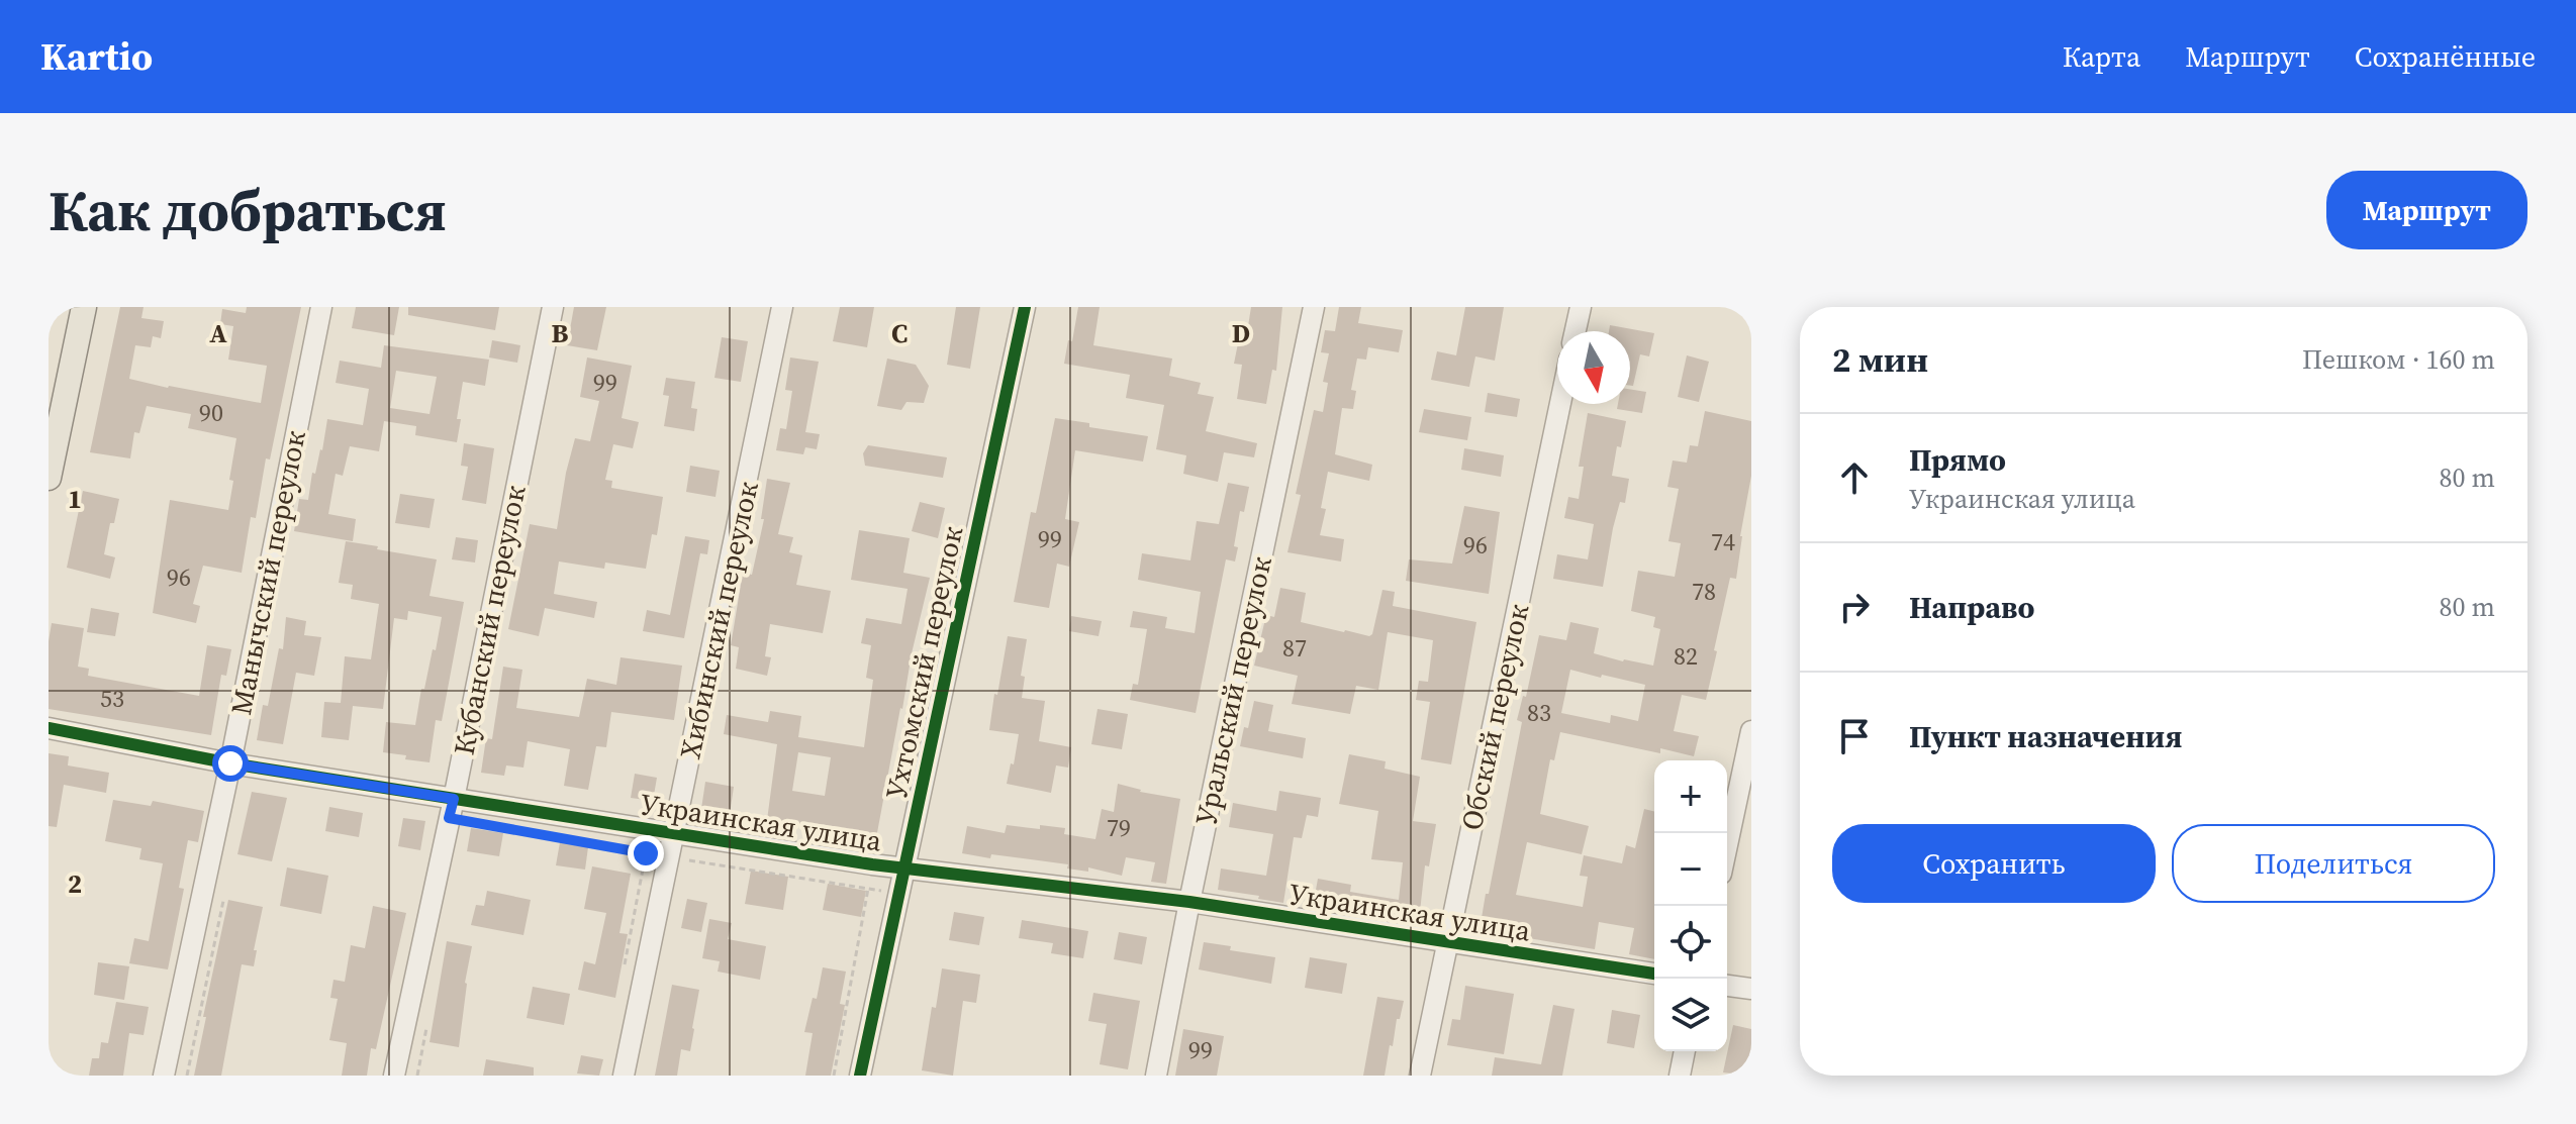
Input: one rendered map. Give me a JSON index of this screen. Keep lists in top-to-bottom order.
{
  "streets": {
    "street": [
      "Манычский переулок",
      "Кубанский переулок",
      "Хибинский переулок",
      "Ухтомский переулок",
      "Уральский переулок",
      "Обский переулок",
      "Украинская улица"
    ]
  },
  "crossings": [
    ["Манычский переулок", "Украинская улица"],
    ["Кубанский переулок", "Украинская улица"],
    ["Хибинский переулок", "Украинская улица"],
    ["Ухтомский переулок", "Украинская улица"],
    ["Уральский переулок", "Украинская улица"],
    ["Обский переулок", "Украинская улица"]
  ],
  "house_numbers": [
    "99",
    "90",
    "99",
    "74",
    "96",
    "96",
    "78",
    "87",
    "82",
    "53",
    "83",
    "79",
    "99"
  ],
  "north": "bottom",
  "page": {
    "header": "Kartio",
    "nav": ["Карта", "Маршрут", "Сохранённые"],
    "buttons": [
      "Маршрут",
      ["Сохранить", "Поделиться"]
    ],
    "title": "Как добраться",
    "heading": ["2 мин", "Пешком · 160 m"],
    "list": [
      ["Прямо", "Украинская улица", "80 m"],
      ["Направо", "80 m"],
      "Пункт назначения"
    ],
    "map_buttons": ["+", "−"]
  },
  "grid": {
    "columns": [
      "A",
      "B",
      "C",
      "D"
    ],
    "rows": ["1", "2"]
  }
}
